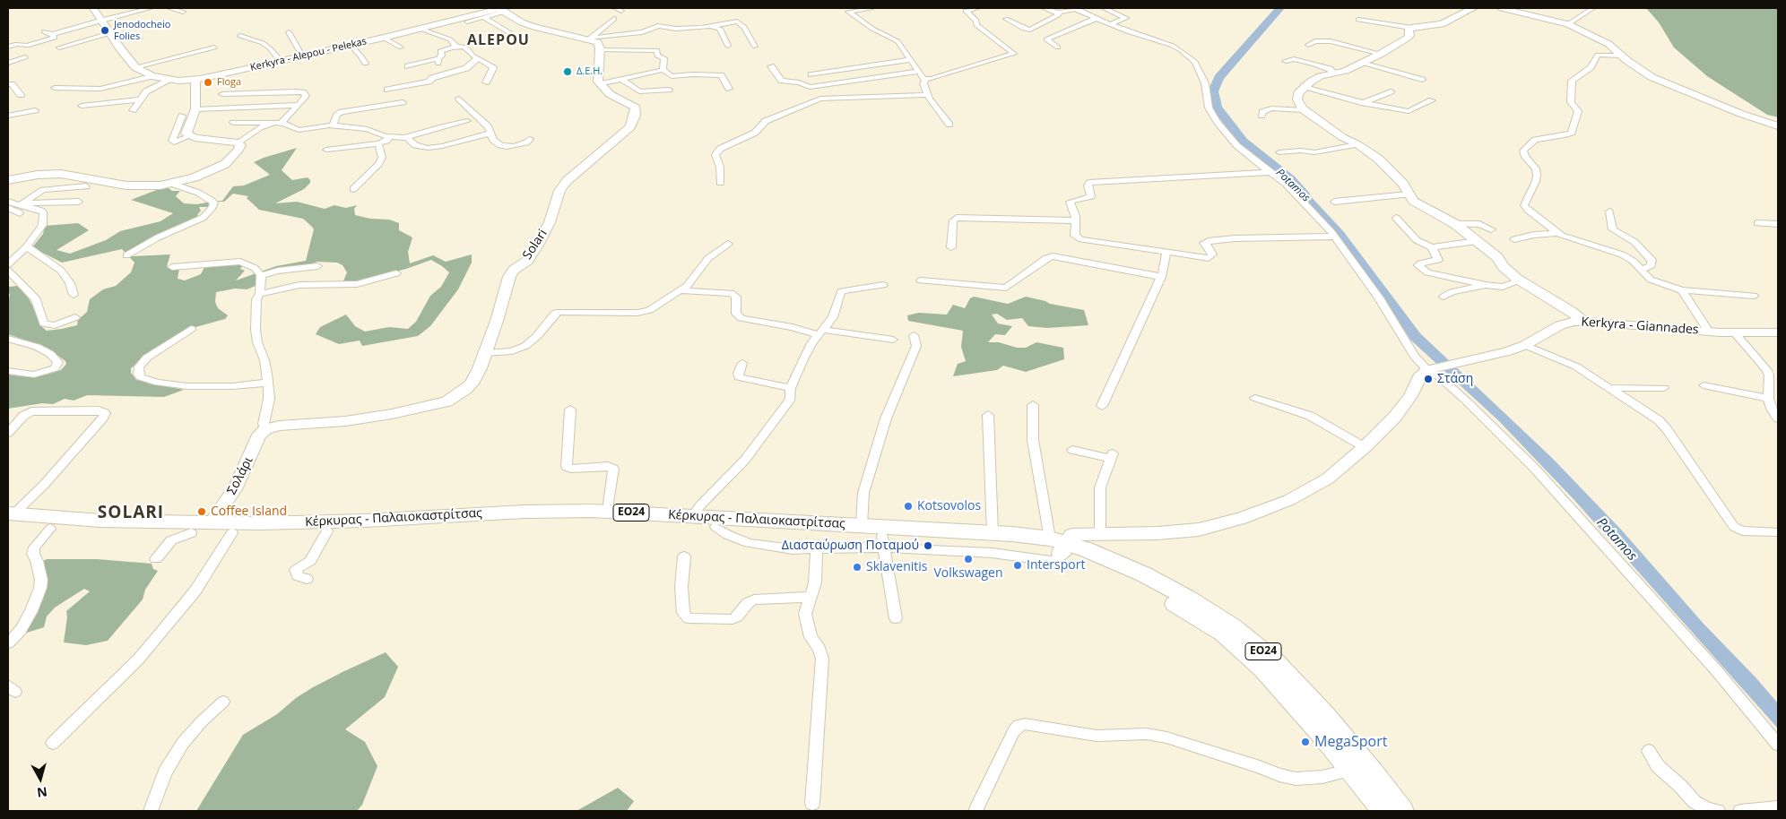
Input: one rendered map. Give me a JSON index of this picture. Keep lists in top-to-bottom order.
{
  "streets": {
    "main road": ["ΕΟ24", "Κέρκυρας - Παλαιοκαστρίτσας"],
    "street": [
      "Kerkyra - Alepou - Pelekas",
      "Solari",
      "Kerkyra - Giannades",
      "Σολάρι"
    ]
  },
  "crossings": [
    ["Solari", "Σολάρι"],
    ["Σολάρι", "Κέρκυρας - Παλαιοκαστρίτσας"]
  ],
  "districts": ["ALEPOU", "SOLARI"],
  "water": ["Potamos"],
  "places": [
    "Jenodocheio Folies",
    "Δ.Ε.Η.",
    "Floga",
    "Στάση",
    "Kotsovolos",
    "Coffee Island",
    "Διασταύρωση Ποταμού",
    "Volkswagen",
    "Intersport",
    "Sklavenitis",
    "MegaSport"
  ],
  "north": "bottom"
}
